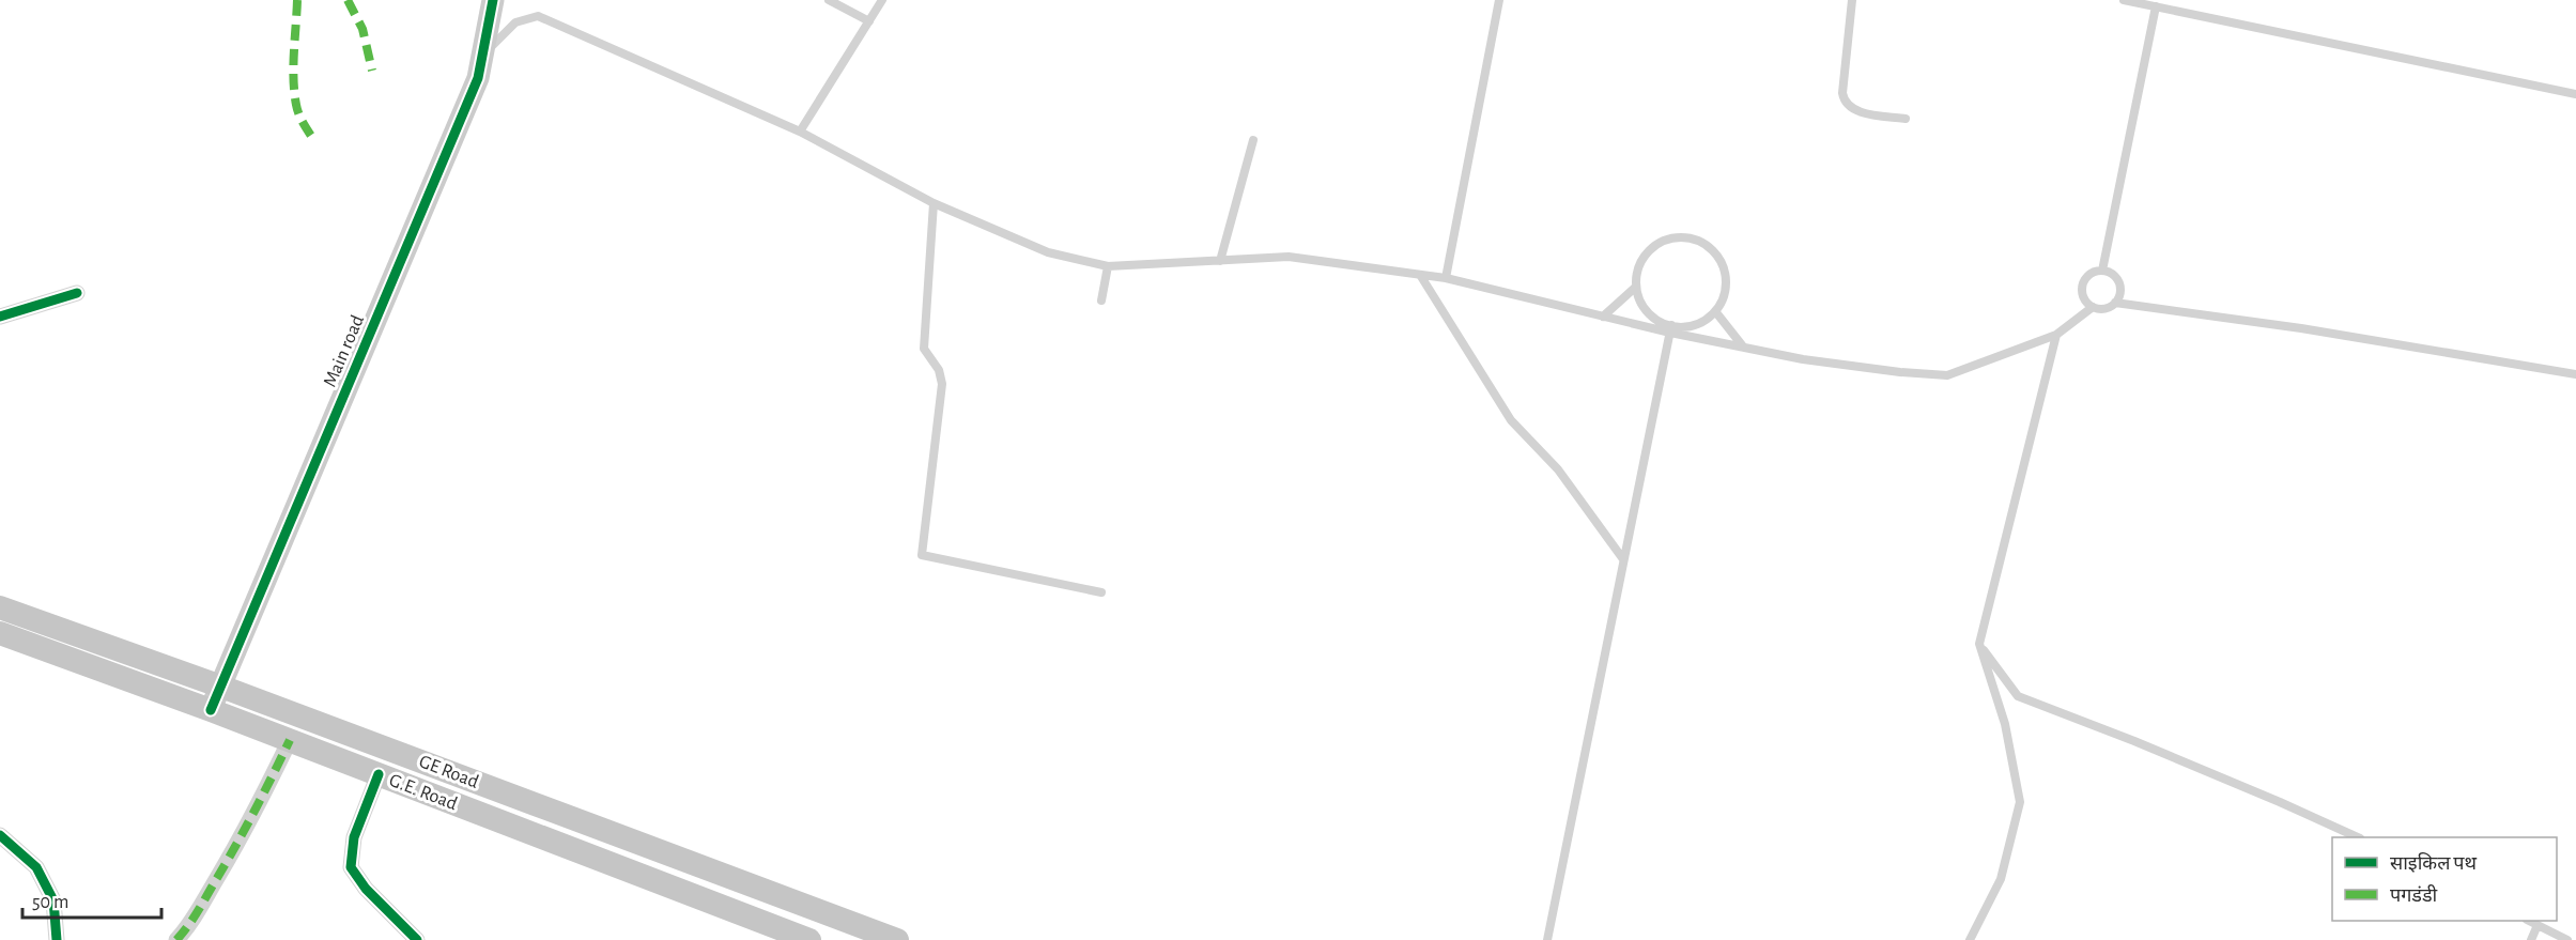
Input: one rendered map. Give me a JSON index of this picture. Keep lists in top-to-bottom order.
{
  "streets": {
    "main road": ["GE Road", "G.E. Road"],
    "street": ["Main road"]
  },
  "crossings": [
    ["Main road", "GE Road"],
    ["Main road", "G.E. Road"]
  ],
  "legend": ["साइकिल पथ", "पगडंडी"],
  "scale_bar": "50 m"
}
